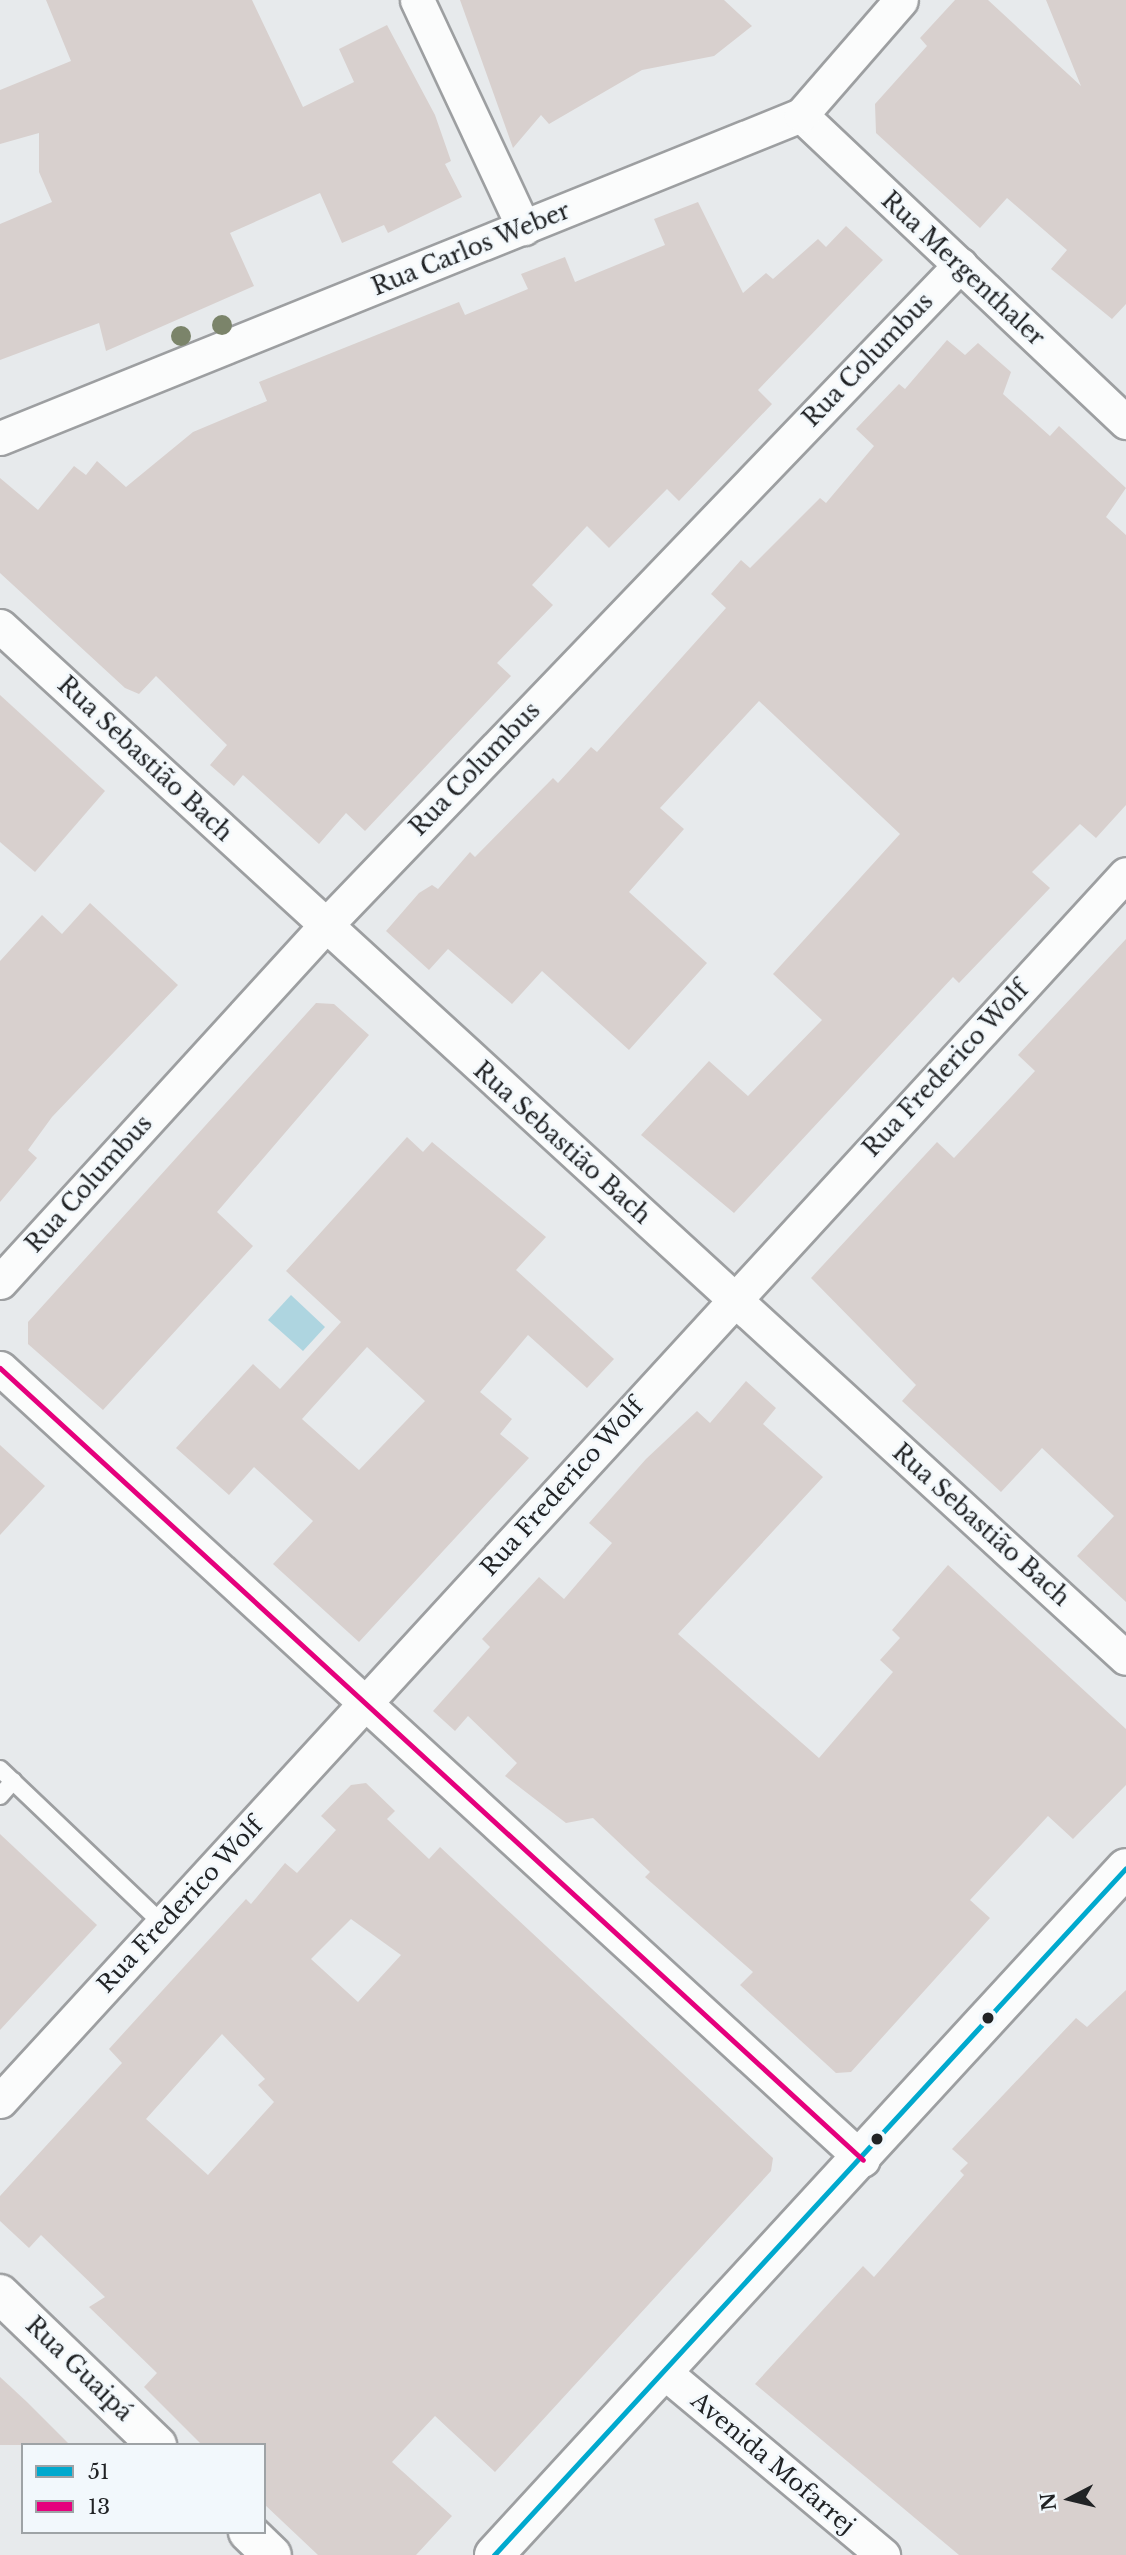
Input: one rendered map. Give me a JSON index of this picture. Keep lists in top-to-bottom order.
{
  "streets": {
    "main road": ["Rua Guaipá"],
    "street": [
      "Rua Carlos Weber",
      "Rua Mergenthaler",
      "Rua Columbus",
      "Rua Sebastião Bach",
      "Rua Frederico Wolf",
      "Avenida Mofarrej"
    ]
  },
  "crossings": [
    ["Rua Carlos Weber", "Rua Mergenthaler"],
    ["Rua Mergenthaler", "Rua Columbus"],
    ["Rua Columbus", "Rua Sebastião Bach"],
    ["Rua Sebastião Bach", "Rua Frederico Wolf"]
  ],
  "lines": ["transit line 13", "transit line 51"],
  "legend": ["51", "13"],
  "north": "left"
}
